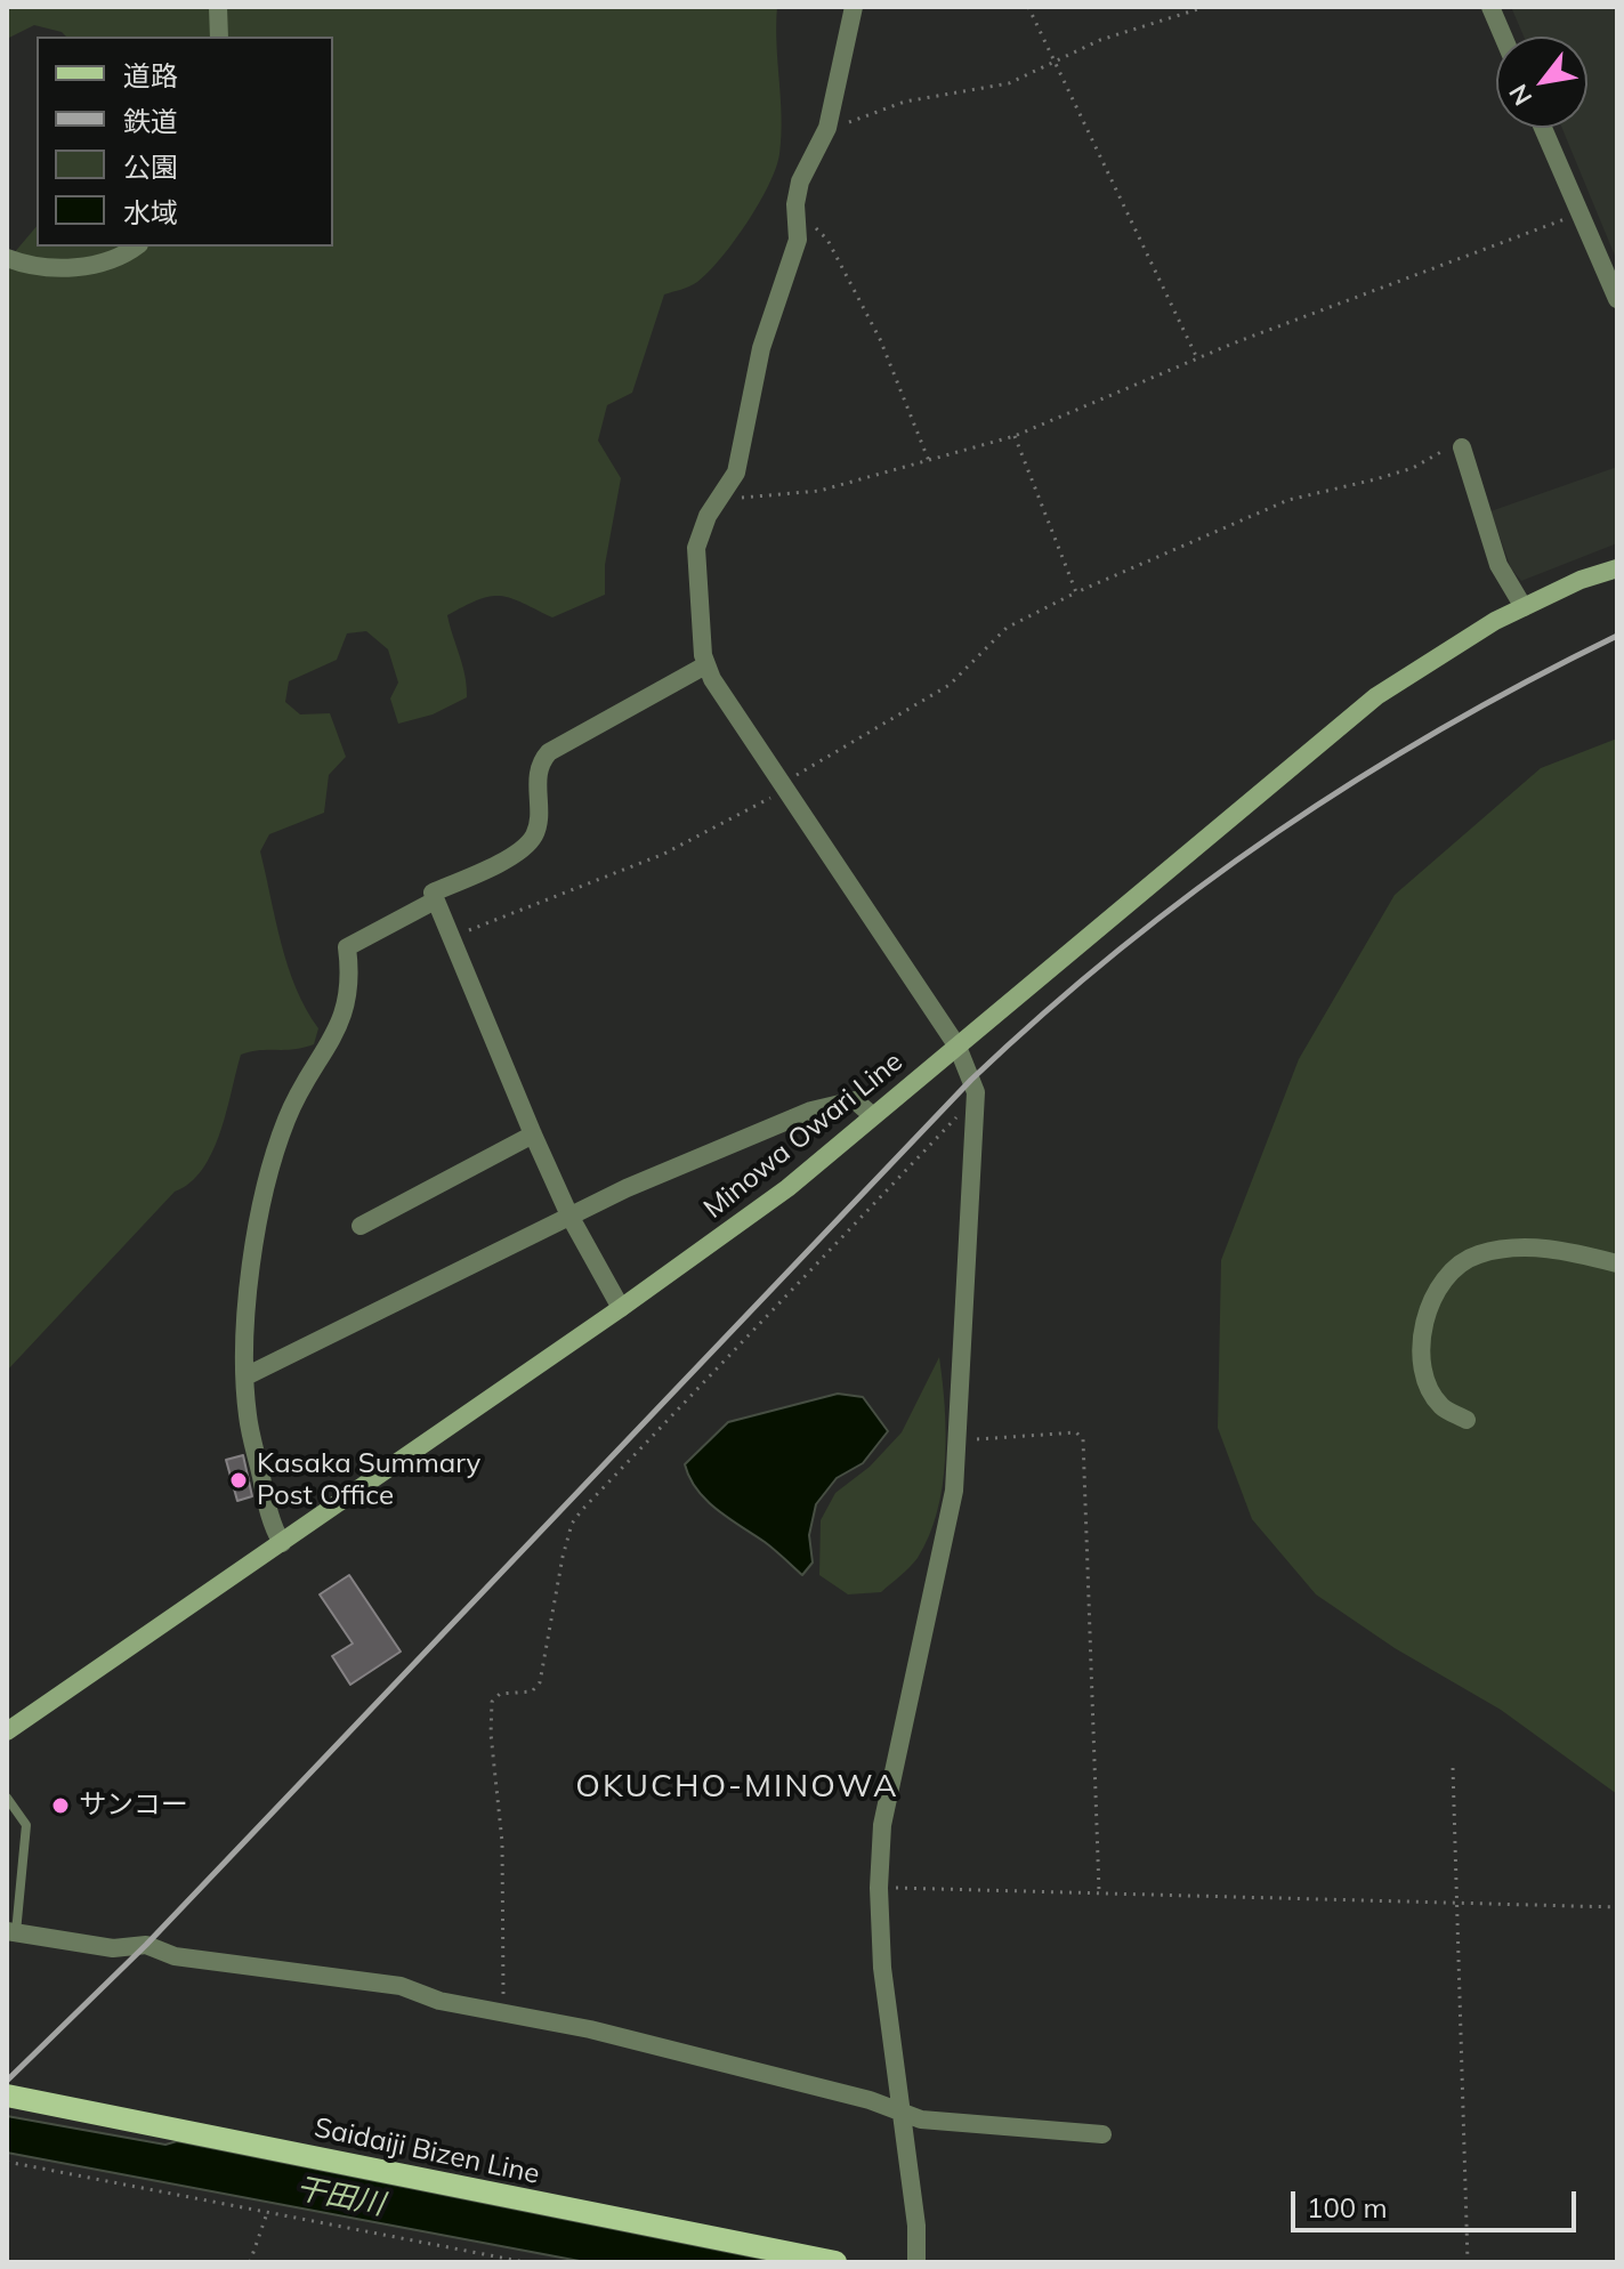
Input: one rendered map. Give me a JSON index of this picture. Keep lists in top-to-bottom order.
{
  "streets": {
    "main road": ["Minowa Owari Line", "Saidaiji Bizen Line"]
  },
  "districts": ["OKUCHO-MINOWA"],
  "water": ["干田川"],
  "places": ["Kasaka Summary Post Office", "サンコー"],
  "legend": [
    "道路",
    "鉄道",
    "公園",
    "水域"
  ],
  "scale_bar": "100 m",
  "north": "bottom left"
}
